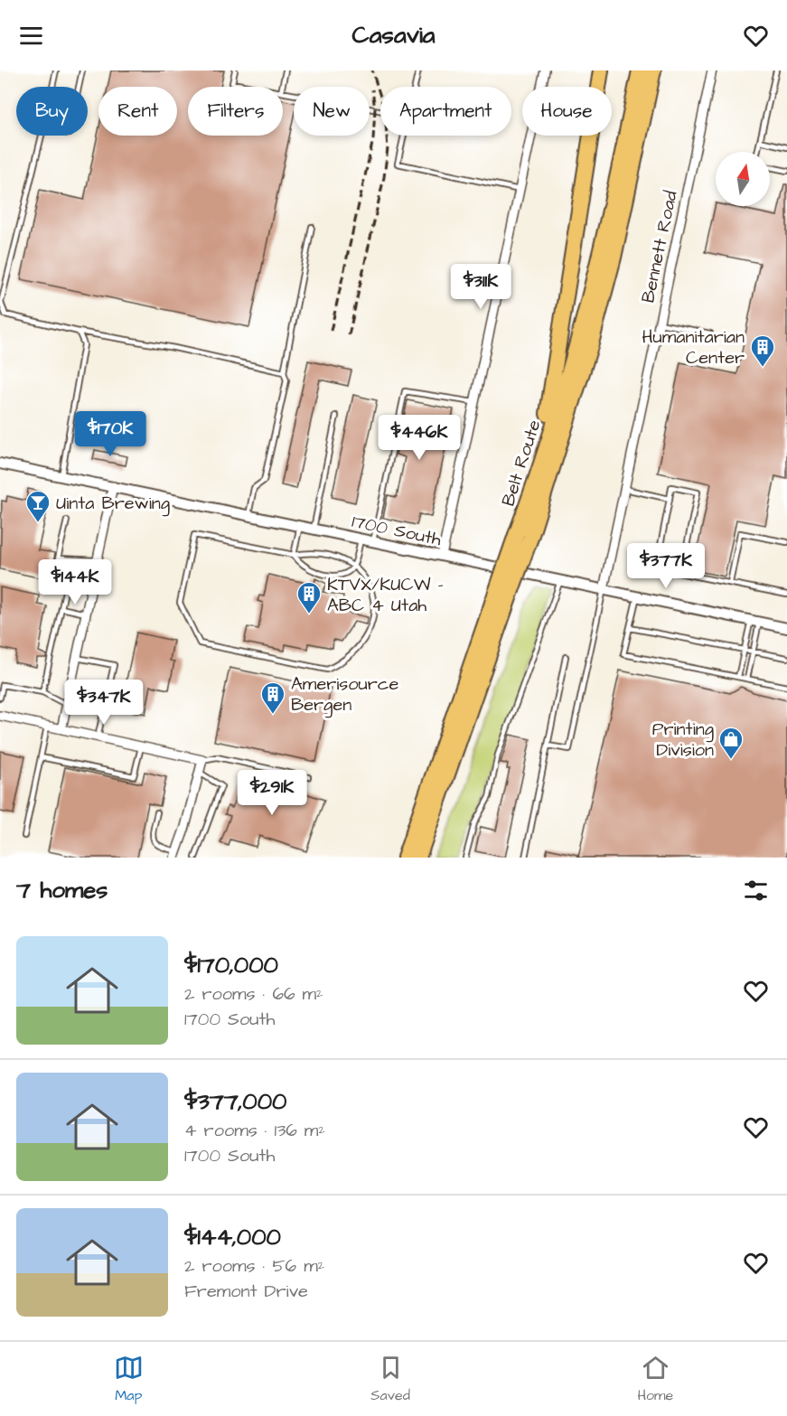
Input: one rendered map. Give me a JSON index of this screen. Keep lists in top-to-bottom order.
{
  "streets": {
    "highway": ["Belt Route"],
    "street": ["Bennett Road", "1700 South"]
  },
  "crossings": [
    ["Bennett Road", "1700 South"]
  ],
  "places": {
    "building": ["Humanitarian Center", "KTVX/KUCW - ABC 4 Utah", "Amerisource Bergen"],
    "bar": ["Uinta Brewing"],
    "shop": ["Printing Division"]
  },
  "north": "top",
  "page": {
    "header": "Casavia",
    "chip": [
      "Buy",
      "Rent",
      "Filters",
      "New",
      "Apartment",
      "House"
    ],
    "price": [
      "$311K",
      "$170K",
      "$446K",
      "$377K",
      "$144K",
      "$347K",
      "$291K"
    ],
    "heading": "7 homes",
    "list": [
      {
        "name": "$170,000",
        "note": "2 rooms · 66 m² · 1700 South"
      },
      {
        "name": "$377,000",
        "note": "4 rooms · 136 m² · 1700 South"
      },
      {
        "name": "$144,000",
        "note": "2 rooms · 56 m² · Fremont Drive"
      }
    ],
    "tabs": ["Map", "Saved", "Home"]
  }
}
